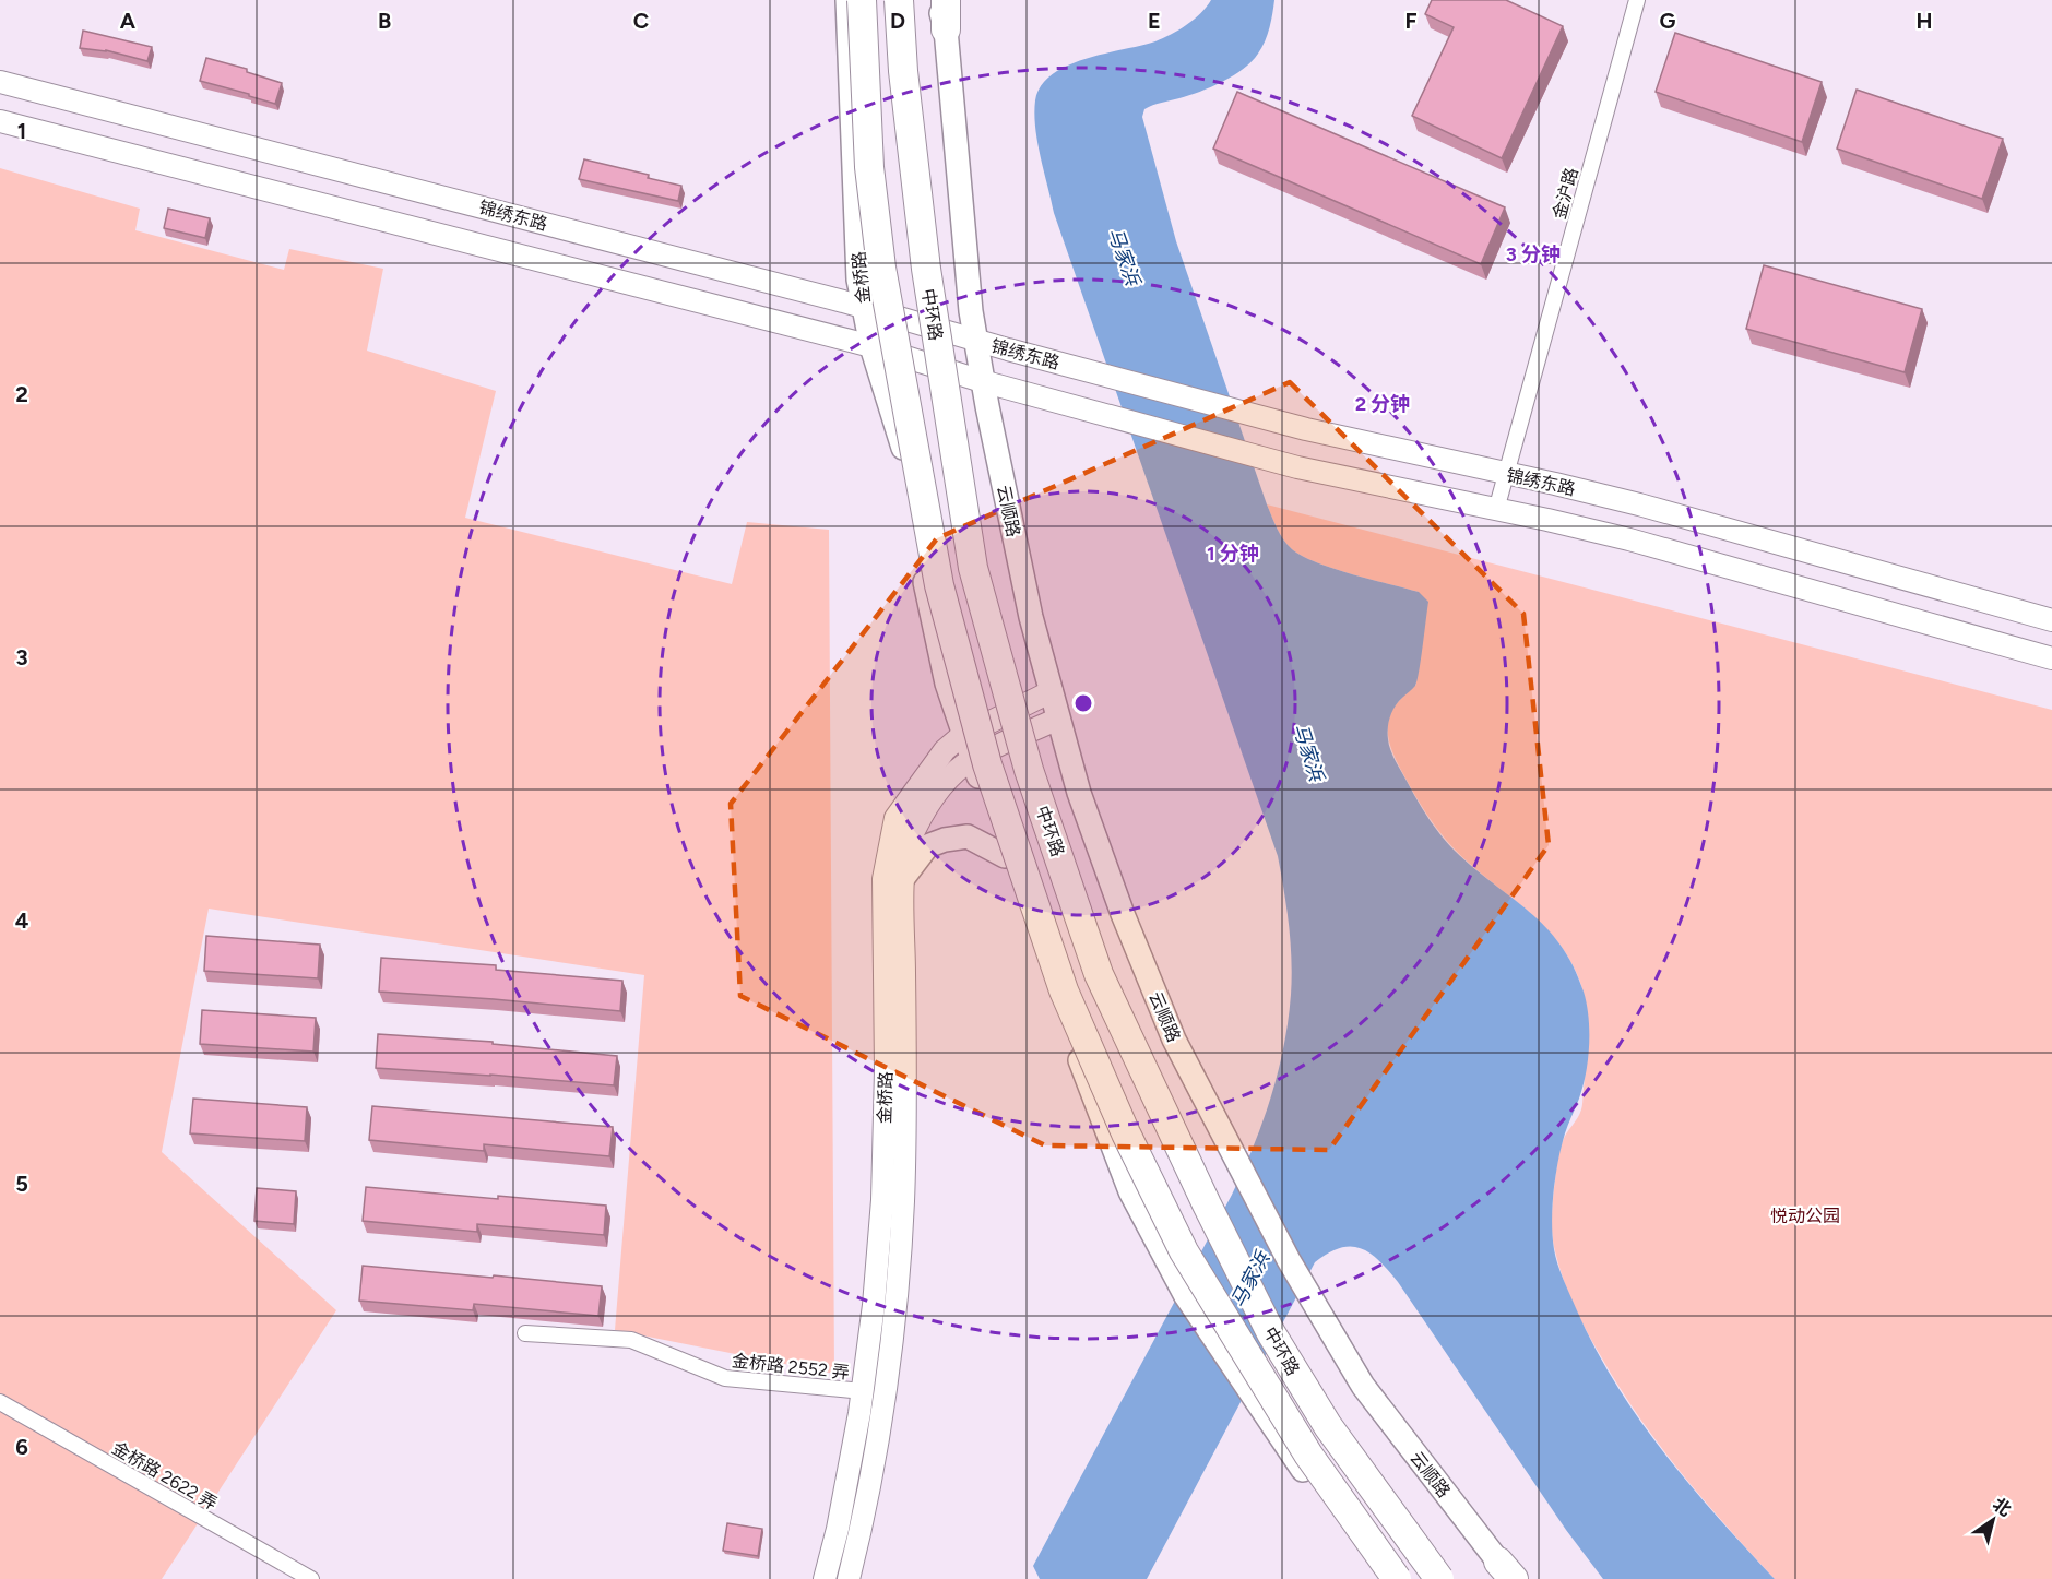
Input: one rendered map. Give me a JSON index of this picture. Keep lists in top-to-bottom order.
{
  "streets": {
    "highway": ["中环路"],
    "main road": ["锦绣东路", "金桥路", "云顺路"],
    "street": ["金沪路", "金桥路 2552 弄", "金桥路 2622 弄"]
  },
  "crossings": [
    ["金沪路", "锦绣东路"],
    ["锦绣东路", "金桥路"],
    ["锦绣东路", "云顺路"],
    ["金桥路", "云顺路"],
    ["金桥路", "金桥路 2552 弄"]
  ],
  "water": ["马家浜"],
  "parks": ["悦动公园"],
  "north": "top right",
  "grid": {
    "columns": [
      "A",
      "B",
      "C",
      "D",
      "E",
      "F",
      "G",
      "H"
    ],
    "rows": [
      "1",
      "2",
      "3",
      "4",
      "5",
      "6"
    ]
  },
  "rings": ["3 分钟", "2 分钟", "1 分钟"]
}
